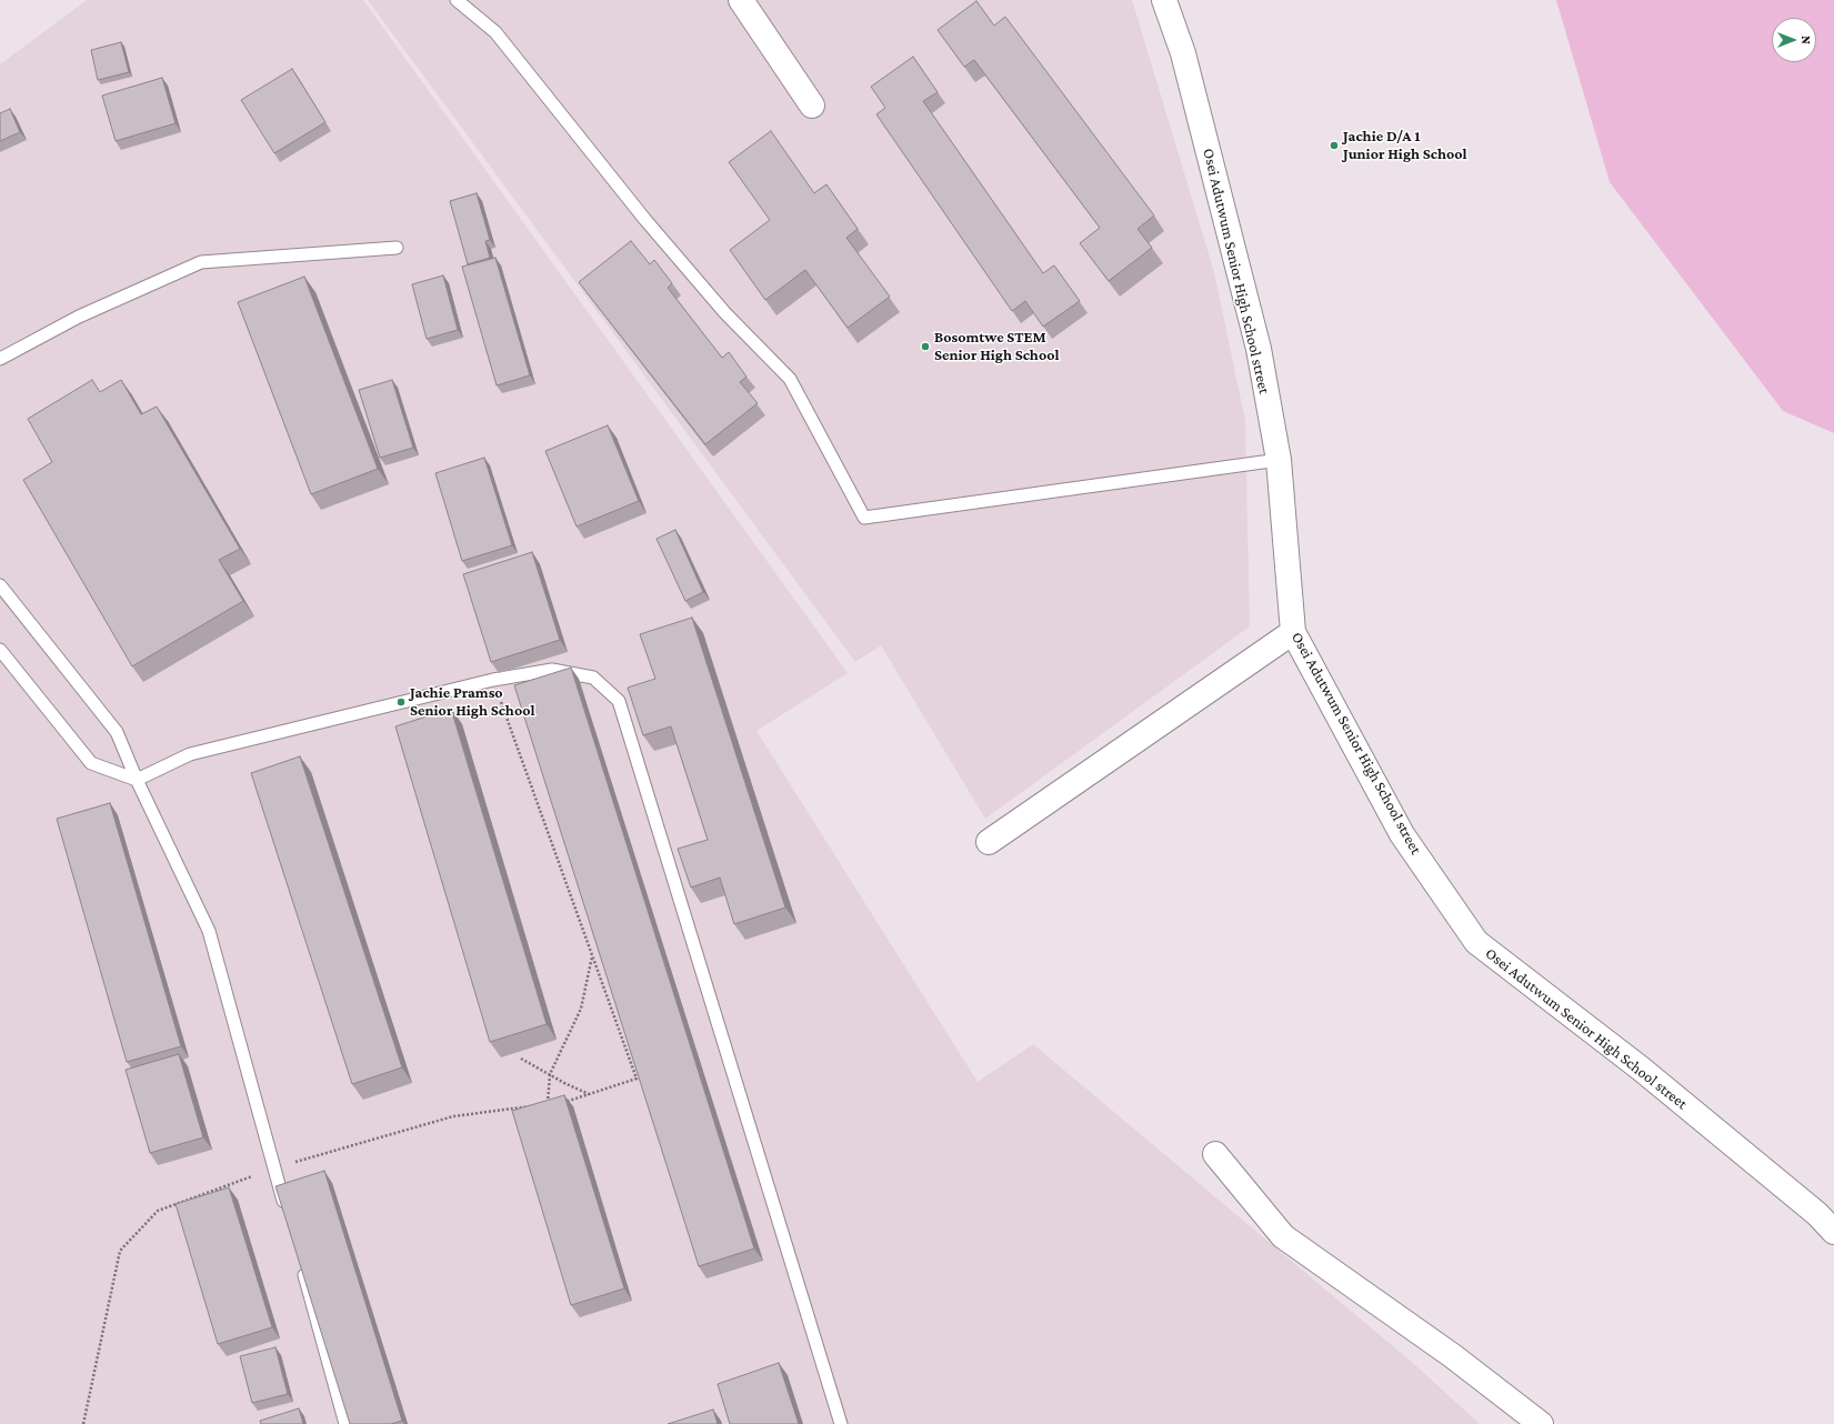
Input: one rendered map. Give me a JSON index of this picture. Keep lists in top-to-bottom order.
{
  "streets": {
    "street": ["Osei Adutwum Senior High School street"]
  },
  "places": ["Jachie D/A 1 Junior High School", "Bosomtwe STEM Senior High School", "Jachie Pramso Senior High School"],
  "north": "right"
}
